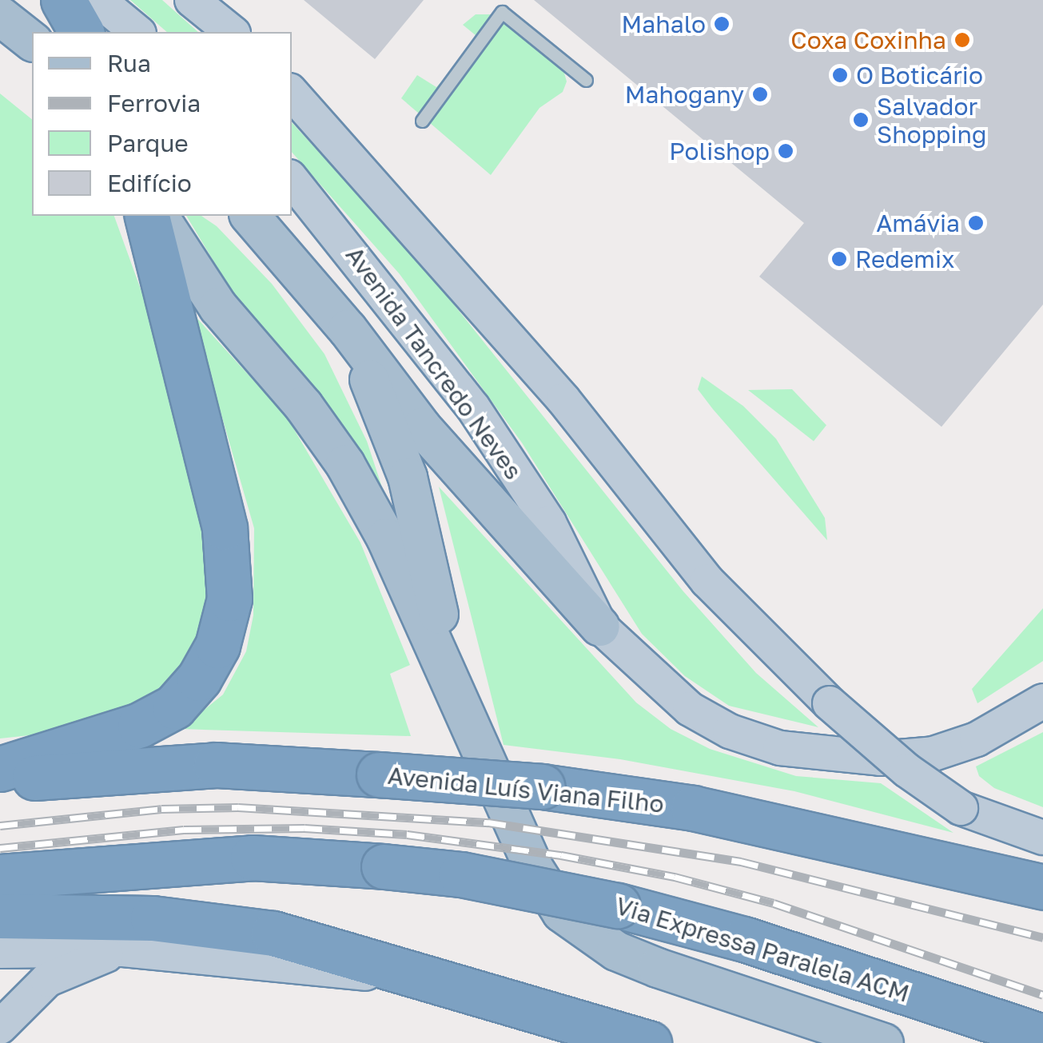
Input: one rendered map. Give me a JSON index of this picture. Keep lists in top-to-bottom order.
{
  "streets": {
    "highway": ["Avenida Luís Viana Filho", "Via Expressa Paralela ACM"],
    "main road": ["Avenida Tancredo Neves"]
  },
  "places": [
    "Mahalo",
    "Coxa Coxinha",
    "O Boticário",
    "Mahogany",
    "Salvador Shopping",
    "Polishop",
    "Amávia",
    "Redemix"
  ],
  "legend": [
    "Rua",
    "Ferrovia",
    "Parque",
    "Edifício"
  ]
}
